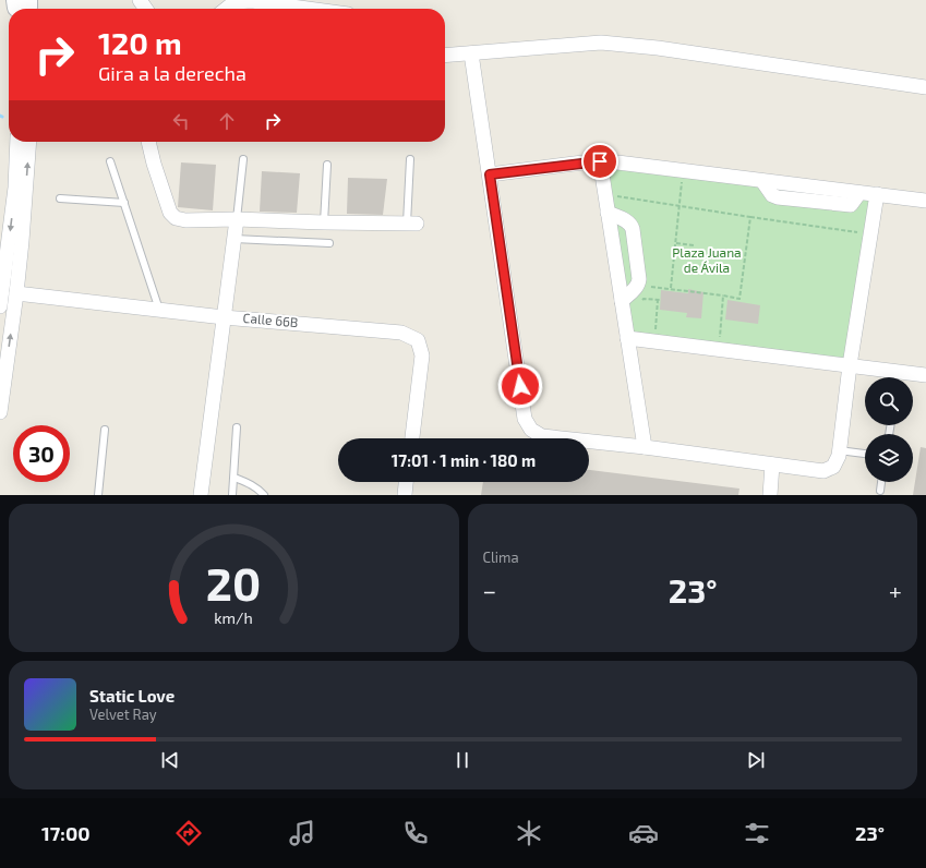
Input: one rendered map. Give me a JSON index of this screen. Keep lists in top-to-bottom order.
{
  "streets": {
    "street": ["Calle 66B"]
  },
  "parks": ["Plaza Juana de Ávila"],
  "page": {
    "turn": ["120 m", "Gira a la derecha"],
    "limit": "30",
    "trip": "17:01 · 1 min · 180 m",
    "tile": "Clima",
    "heat": ["−", "23°", "+"],
    "song": ["Static Love", "Velvet Ray"],
    "tabs": ["17:00", "23°"],
    "gauge": ["20", "km/h"]
  }
}
